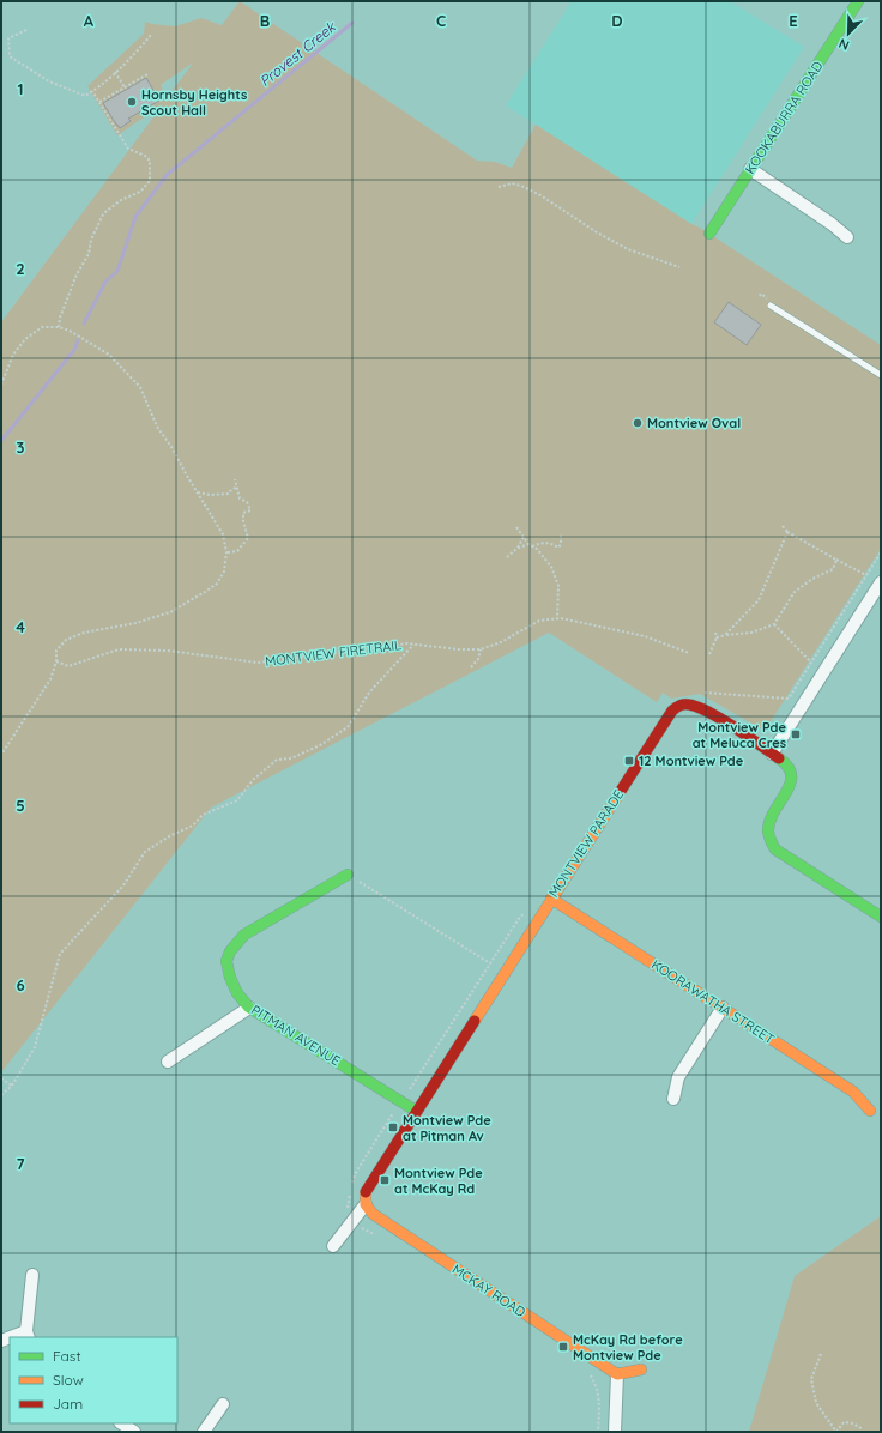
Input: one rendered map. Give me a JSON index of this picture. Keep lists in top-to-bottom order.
{
  "streets": {
    "street": [
      "KOOKABURRA ROAD",
      "MONTVIEW PARADE",
      "KOORAWATHA STREET",
      "PITMAN AVENUE",
      "MCKAY ROAD"
    ],
    "path": ["MONTVIEW FIRETRAIL"]
  },
  "crossings": [
    ["MONTVIEW PARADE", "KOORAWATHA STREET"],
    ["MONTVIEW PARADE", "PITMAN AVENUE"],
    ["MONTVIEW PARADE", "MCKAY ROAD"]
  ],
  "water": ["Provest Creek"],
  "places": {
    "other": ["Hornsby Heights Scout Hall", "Montview Oval"],
    "transit": [
      "Montview Pde at Meluca Cres",
      "12 Montview Pde",
      "Montview Pde at Pitman Av",
      "Montview Pde at McKay Rd",
      "McKay Rd before Montview Pde"
    ]
  },
  "legend": ["Fast", "Slow", "Jam"],
  "north": "bottom left",
  "grid": {
    "columns": [
      "A",
      "B",
      "C",
      "D",
      "E"
    ],
    "rows": [
      "1",
      "2",
      "3",
      "4",
      "5",
      "6",
      "7"
    ]
  }
}
